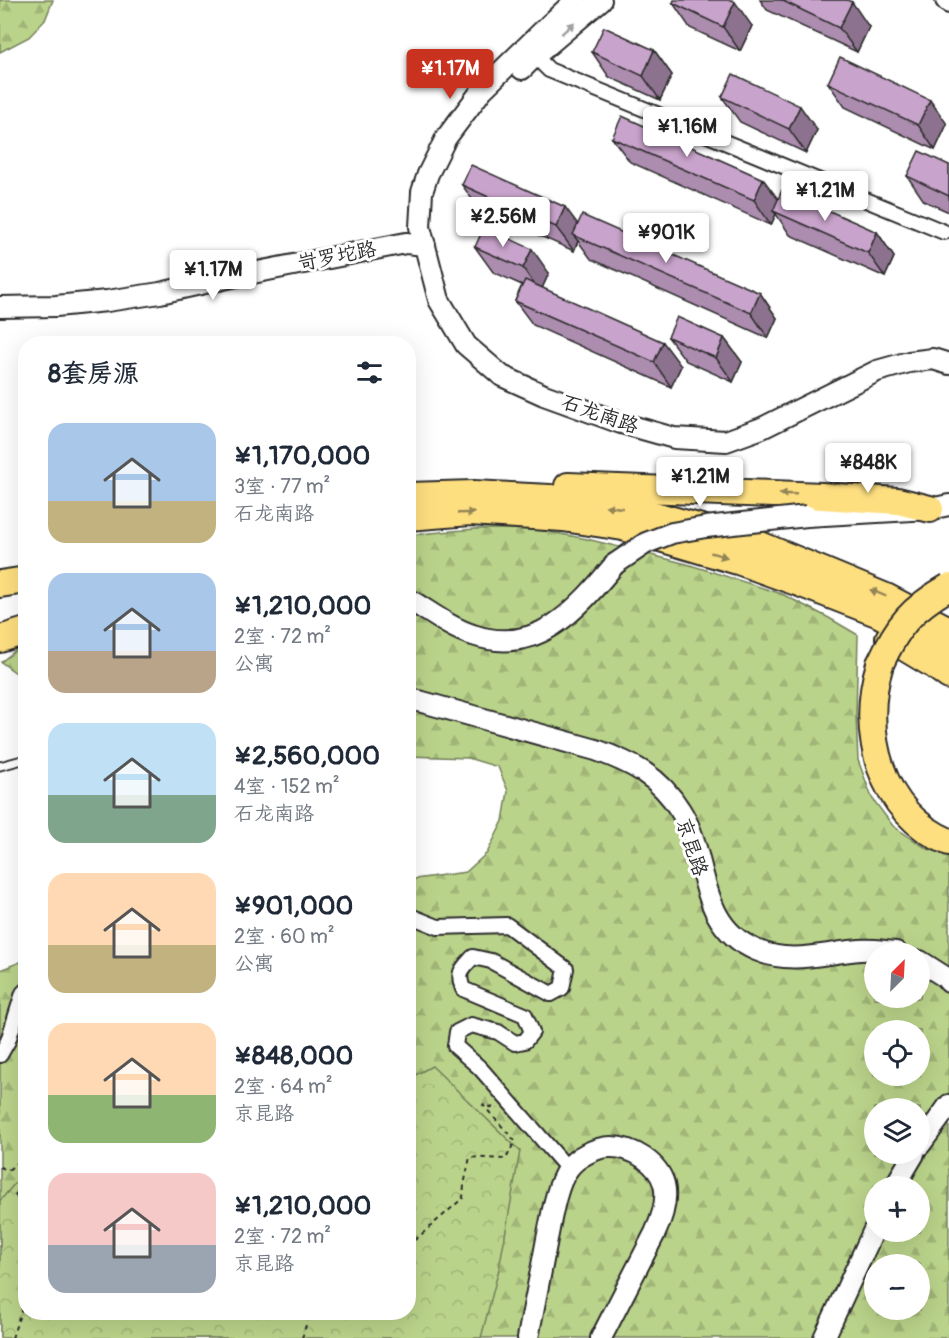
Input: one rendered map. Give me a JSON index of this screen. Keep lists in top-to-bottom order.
{
  "streets": {
    "main road": ["岢罗坨路", "石龙南路", "京昆路"]
  },
  "crossings": [
    ["岢罗坨路", "石龙南路"]
  ],
  "north": "top right",
  "page": {
    "price": [
      "¥1.17M",
      "¥1.16M",
      "¥1.21M",
      "¥2.56M",
      "¥901K",
      "¥1.17M",
      "¥848K",
      "¥1.21M"
    ],
    "heading": "8套房源",
    "list": [
      {
        "name": "¥1,170,000",
        "note": "3室 · 77 m² · 石龙南路"
      },
      {
        "name": "¥1,210,000",
        "note": "2室 · 72 m² · 公寓"
      },
      {
        "name": "¥2,560,000",
        "note": "4室 · 152 m² · 石龙南路"
      },
      {
        "name": "¥901,000",
        "note": "2室 · 60 m² · 公寓"
      },
      {
        "name": "¥848,000",
        "note": "2室 · 64 m² · 京昆路"
      },
      {
        "name": "¥1,210,000",
        "note": "2室 · 72 m² · 京昆路"
      }
    ],
    "map_buttons": ["+", "−"]
  }
}
